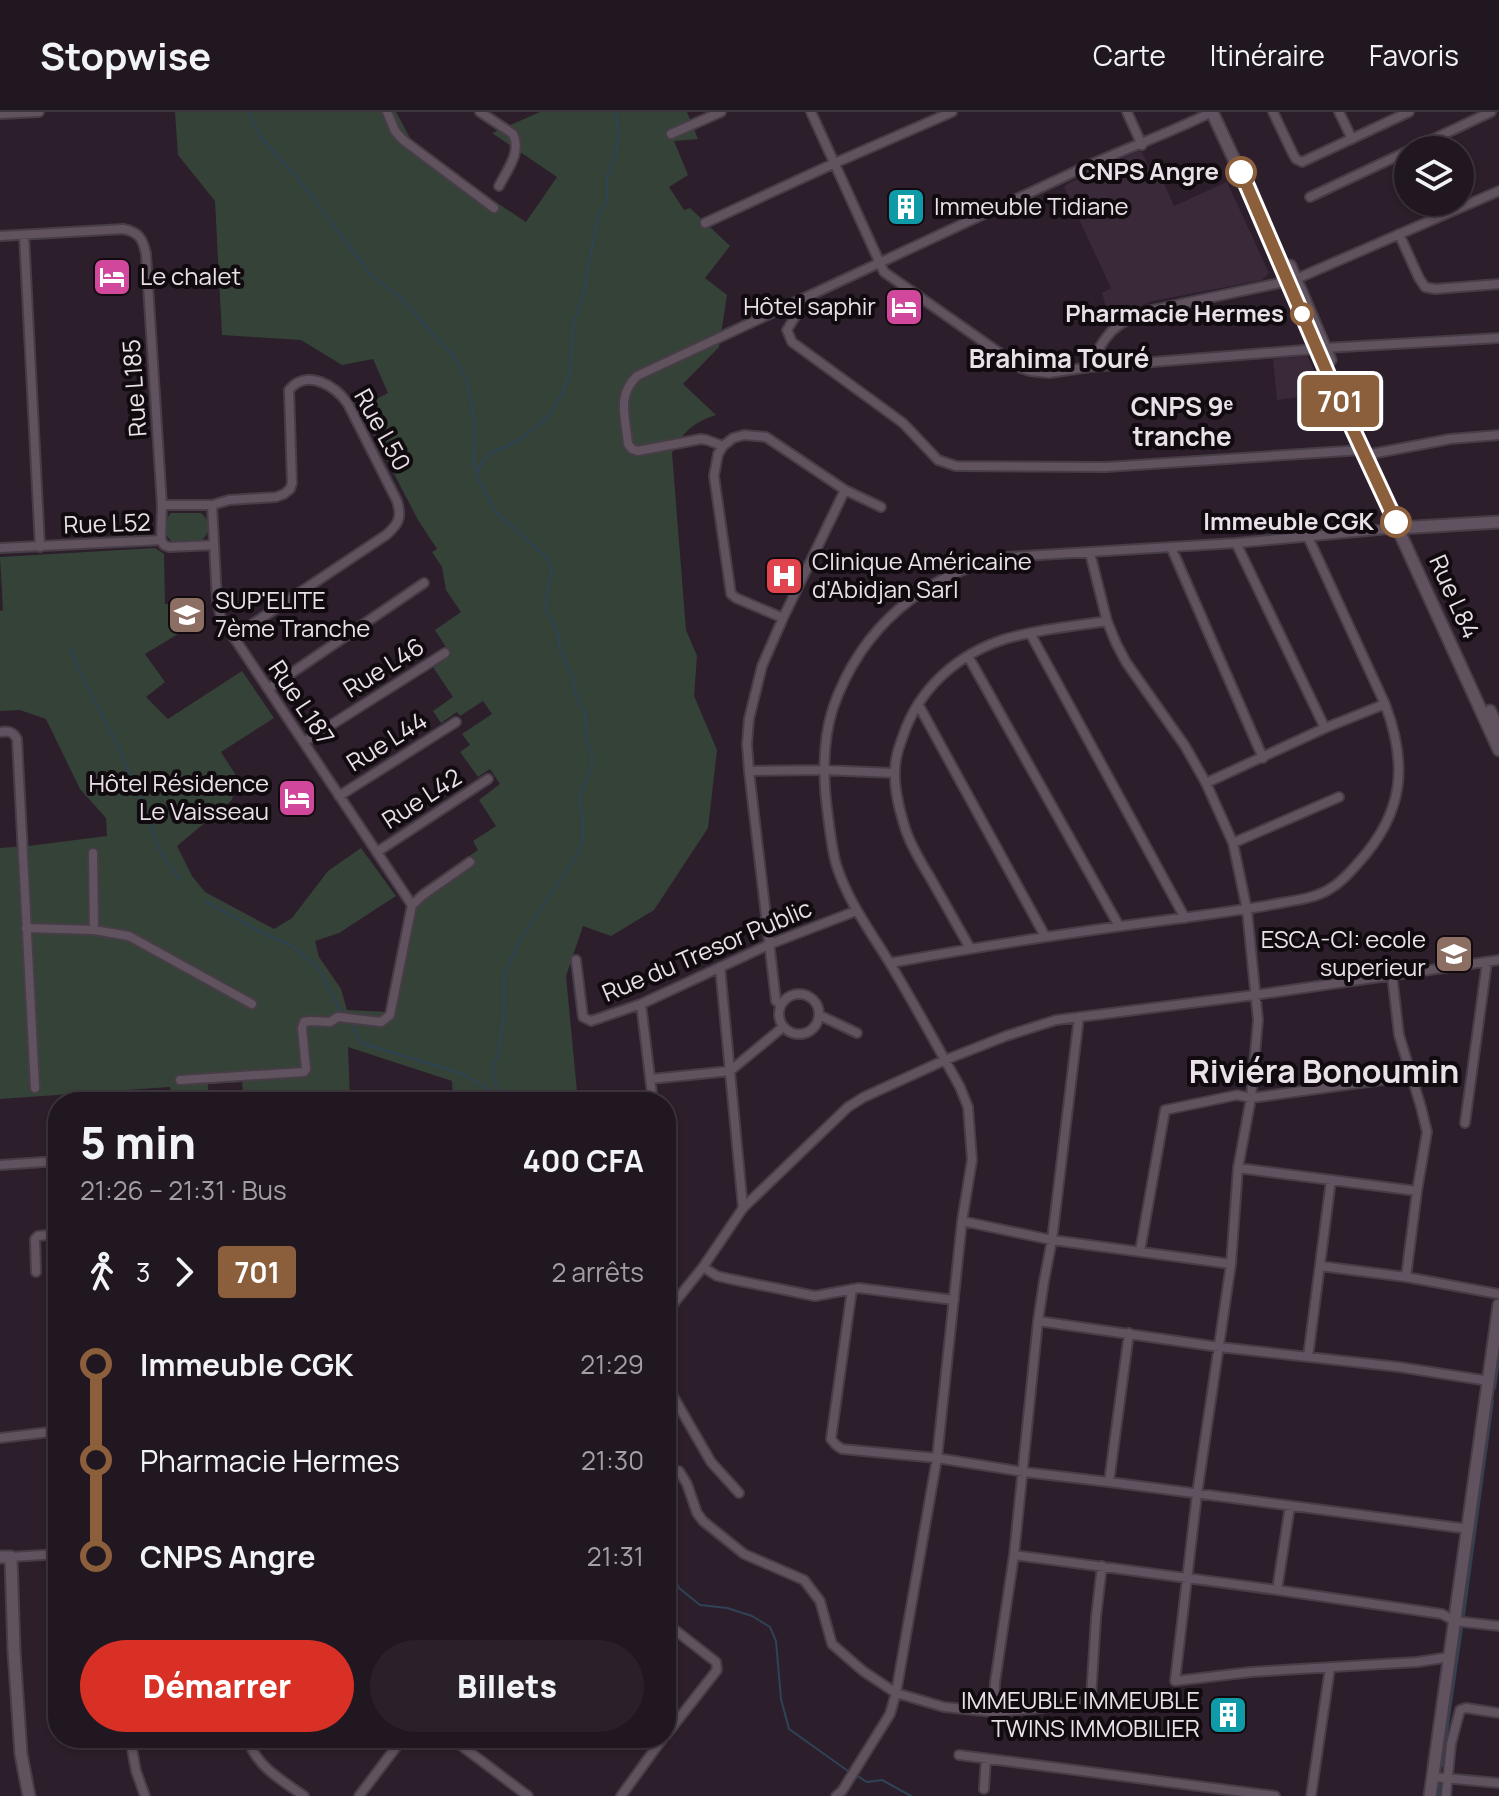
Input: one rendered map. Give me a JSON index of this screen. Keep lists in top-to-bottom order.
{
  "streets": {
    "street": [
      "Rue L185",
      "Rue L50",
      "Rue L52",
      "Rue L84",
      "Rue L46",
      "Rue L187",
      "Rue L44",
      "Rue L42",
      "Rue du Tresor Public"
    ]
  },
  "crossings": [
    ["Rue L185", "Rue L50"],
    ["Rue L185", "Rue L52"],
    ["Rue L50", "Rue L187"],
    ["Rue L52", "Rue L187"],
    ["Rue L46", "Rue L187"],
    ["Rue L187", "Rue L44"],
    ["Rue L187", "Rue L42"]
  ],
  "districts": ["Brahima Touré", "CNPS 9ᵉ tranche", "Riviéra Bonoumin"],
  "places": {
    "other": ["CNPS Angre", "Pharmacie Hermes", "Immeuble CGK"],
    "building": ["Immeuble Tidiane", "IMMEUBLE IMMEUBLE TWINS IMMOBILIER"],
    "hotel": ["Le chalet", "Hôtel saphir", "Hôtel Résidence Le Vaisseau"],
    "hospital": ["Clinique Américaine d'Abidjan Sarl"],
    "school or university": ["SUP'ELITE 7ème Tranche", "ESCA-CI: ecole superieur"]
  },
  "lines": ["bus line 701"],
  "page": {
    "header": "Stopwise",
    "nav": ["Carte", "Itinéraire", "Favoris"],
    "on_map": "701",
    "heading": ["5 min", "21:26 – 21:31 · Bus", "400 CFA"],
    "legs": ["3", "701", "2 arrêts"],
    "list": [
      {
        "name": "Immeuble CGK",
        "value": "21:29"
      },
      {
        "name": "Pharmacie Hermes",
        "value": "21:30"
      },
      {
        "name": "CNPS Angre",
        "value": "21:31"
      }
    ],
    "buttons": ["Démarrer", "Billets"]
  }
}
